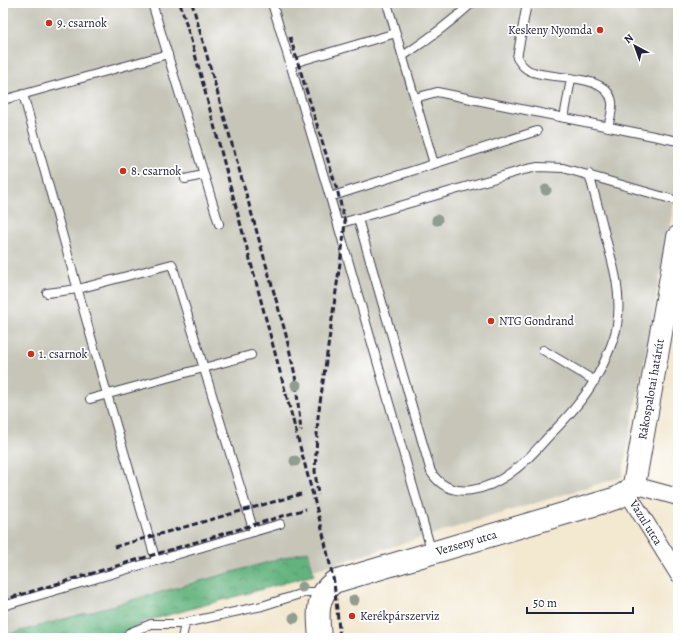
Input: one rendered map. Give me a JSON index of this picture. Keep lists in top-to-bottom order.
{
  "streets": {
    "street": ["Rákospalotai határút", "Vazul utca", "Vezseny utca"]
  },
  "crossings": [
    ["Rákospalotai határút", "Vazul utca"],
    ["Rákospalotai határút", "Vezseny utca"],
    ["Vazul utca", "Vezseny utca"]
  ],
  "places": [
    "9. csarnok",
    "Keskeny Nyomda",
    "8. csarnok",
    "NTG Gondrand",
    "1. csarnok",
    "Kerékpárszerviz"
  ],
  "scale_bar": "50 m",
  "north": "top left"
}
